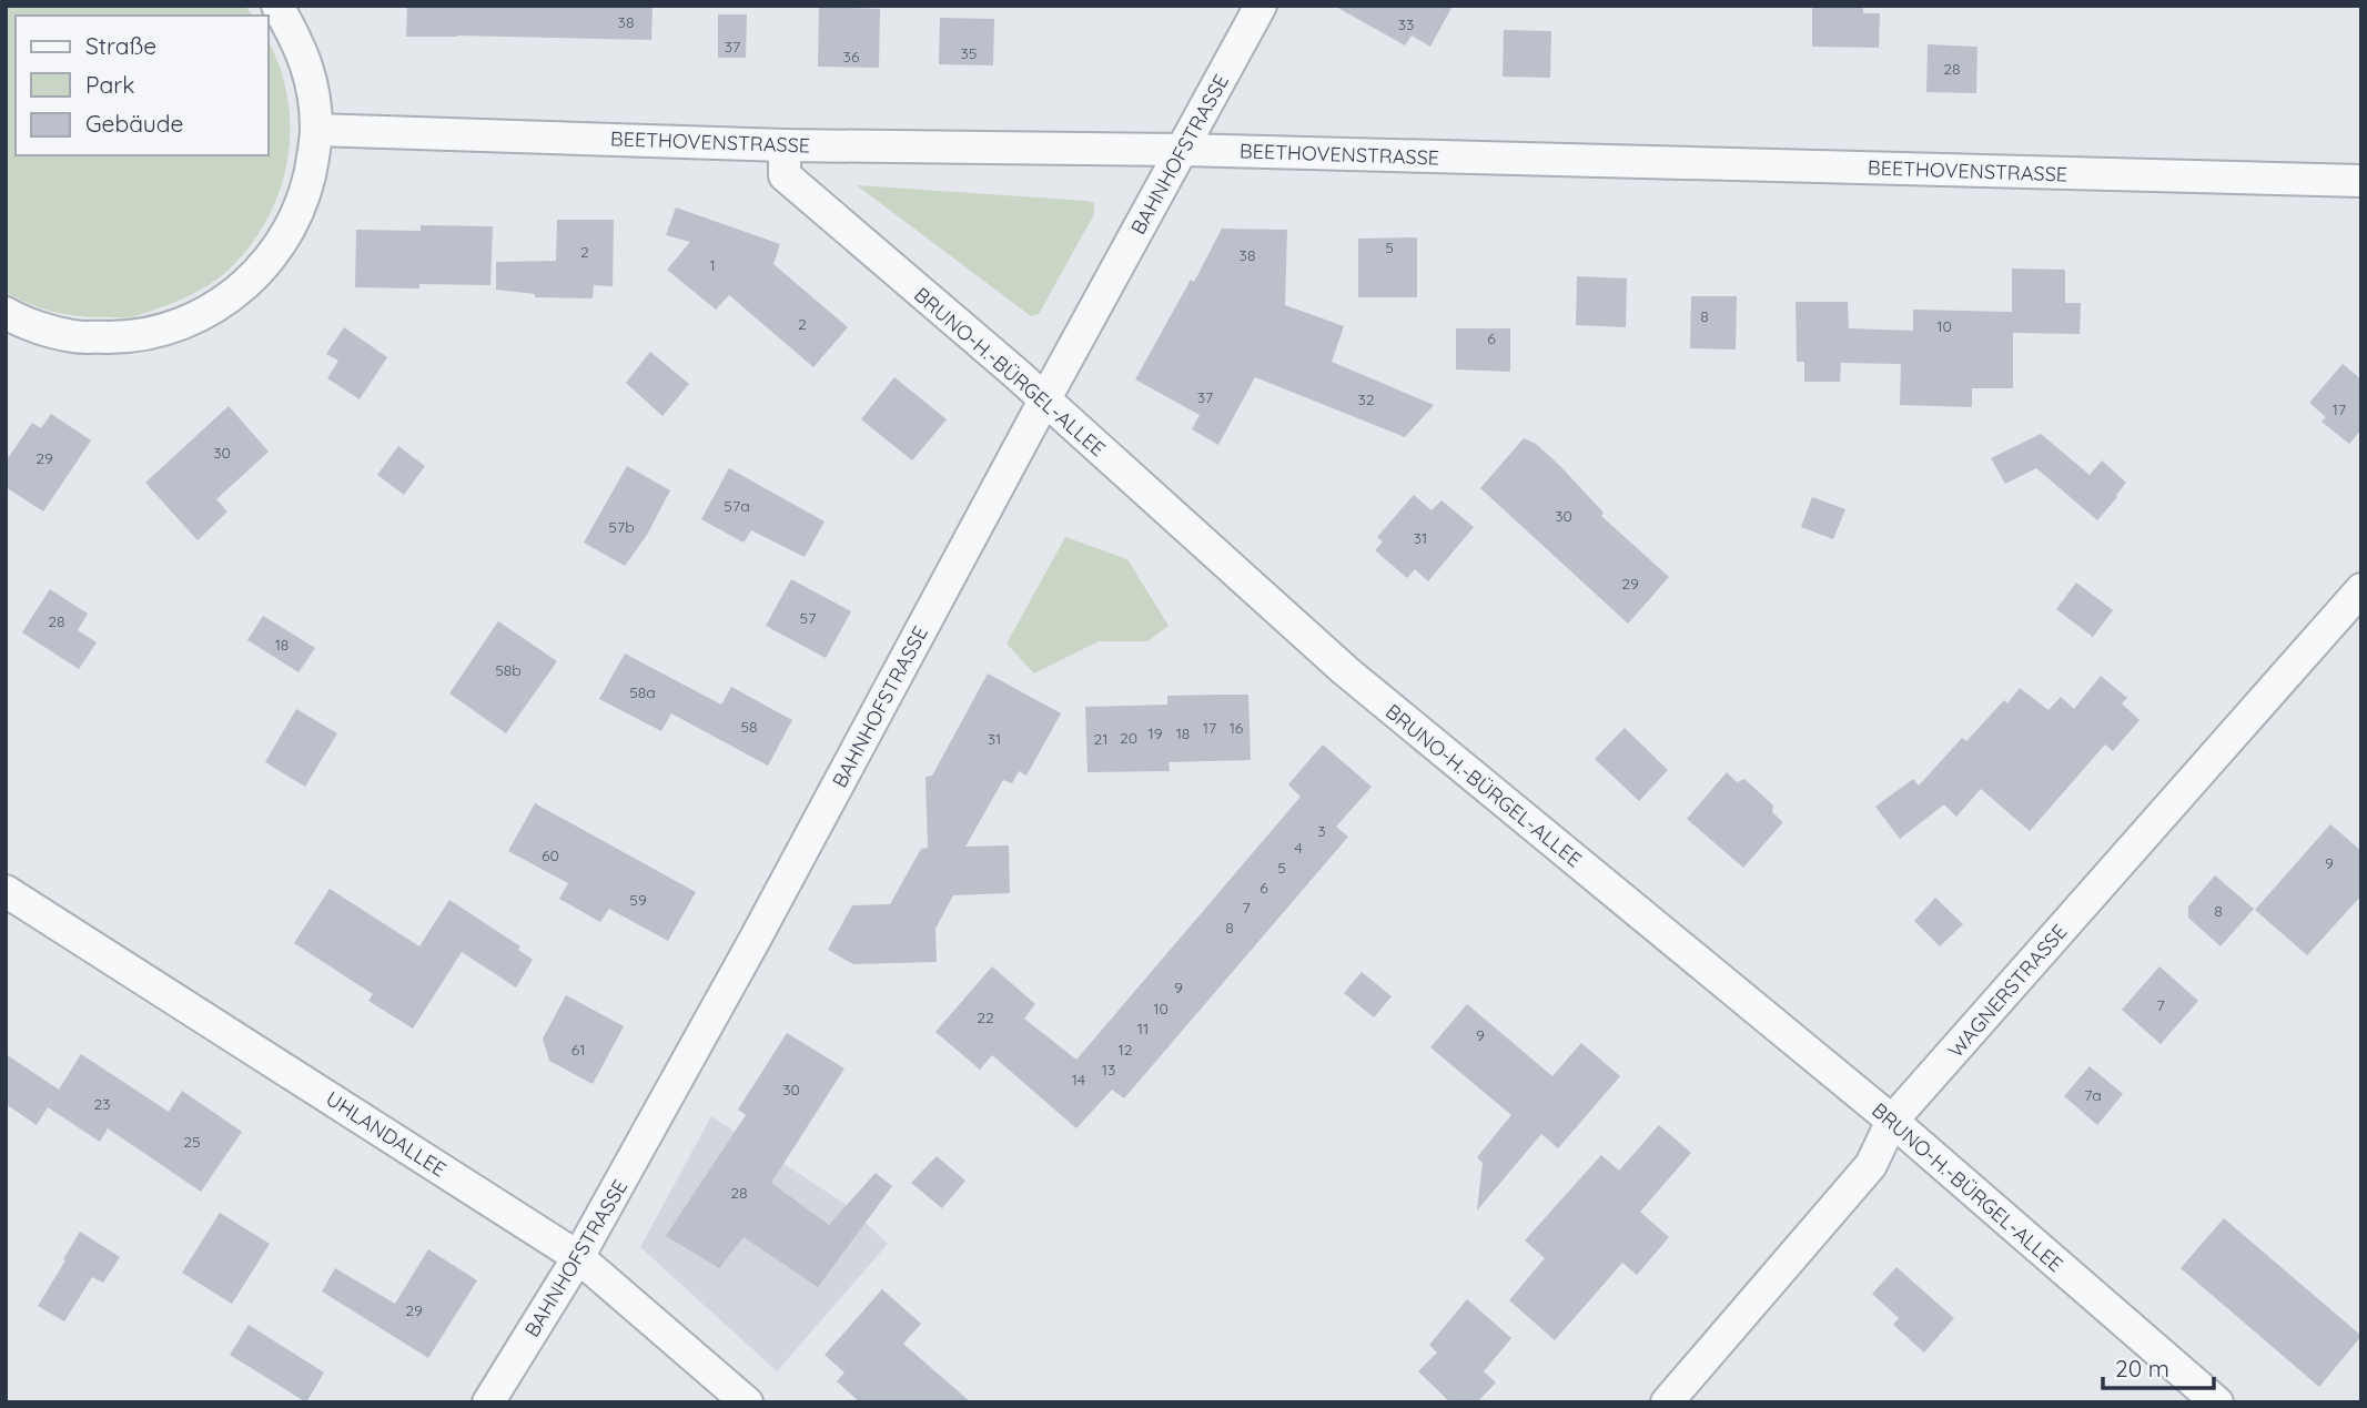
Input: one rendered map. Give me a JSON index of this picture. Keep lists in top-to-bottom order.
{
  "streets": {
    "street": [
      "BEETHOVENSTRASSE",
      "BAHNHOFSTRASSE",
      "BRUNO-H.-BÜRGEL-ALLEE",
      "WAGNERSTRASSE",
      "UHLANDALLEE"
    ]
  },
  "crossings": [
    ["BEETHOVENSTRASSE", "BAHNHOFSTRASSE"],
    ["BEETHOVENSTRASSE", "BRUNO-H.-BÜRGEL-ALLEE"],
    ["BAHNHOFSTRASSE", "BRUNO-H.-BÜRGEL-ALLEE"],
    ["BAHNHOFSTRASSE", "UHLANDALLEE"],
    ["BRUNO-H.-BÜRGEL-ALLEE", "WAGNERSTRASSE"]
  ],
  "house_numbers": [
    "38",
    "33",
    "37",
    "35",
    "36",
    "28",
    "5",
    "2",
    "38",
    "1",
    "8",
    "2",
    "10",
    "6",
    "37",
    "32",
    "17",
    "30",
    "29",
    "57a",
    "30",
    "57b",
    "31",
    "29",
    "57",
    "28",
    "18",
    "58b",
    "58a",
    "58",
    "17",
    "16",
    "19",
    "18",
    "20",
    "31",
    "21",
    "3",
    "4",
    "60",
    "9",
    "5",
    "6",
    "59",
    "7",
    "8",
    "8",
    "9",
    "7",
    "10",
    "22",
    "11",
    "9",
    "61",
    "12",
    "13",
    "14",
    "30",
    "7a",
    "23",
    "25",
    "28",
    "29"
  ],
  "legend": ["Straße", "Park", "Gebäude"],
  "scale_bar": "20 m"
}
